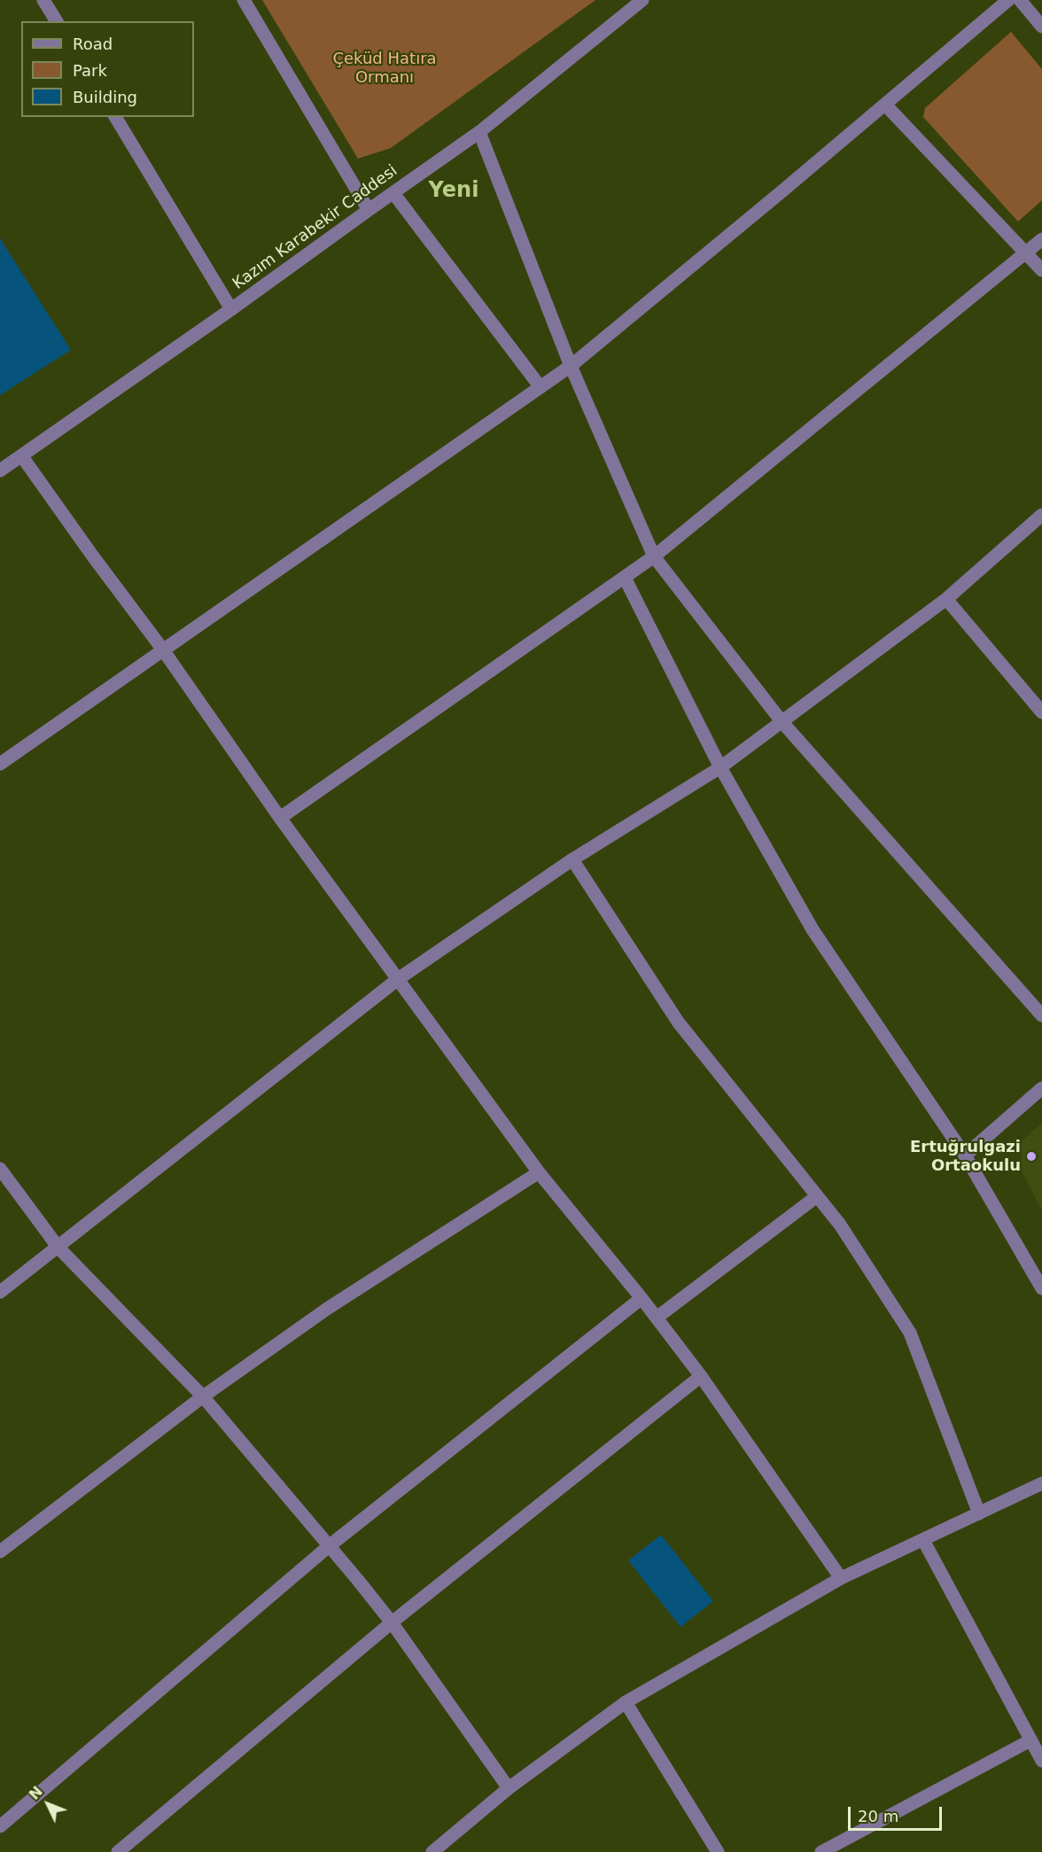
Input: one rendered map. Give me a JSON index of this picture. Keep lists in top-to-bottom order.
{
  "streets": {
    "street": ["Kazım Karabekir Caddesi"]
  },
  "districts": ["Yeni"],
  "parks": ["Çeküd Hatıra Ormanı"],
  "places": ["Ertuğrulgazi Ortaokulu"],
  "legend": ["Road", "Park", "Building"],
  "scale_bar": "20 m",
  "north": "top left"
}
